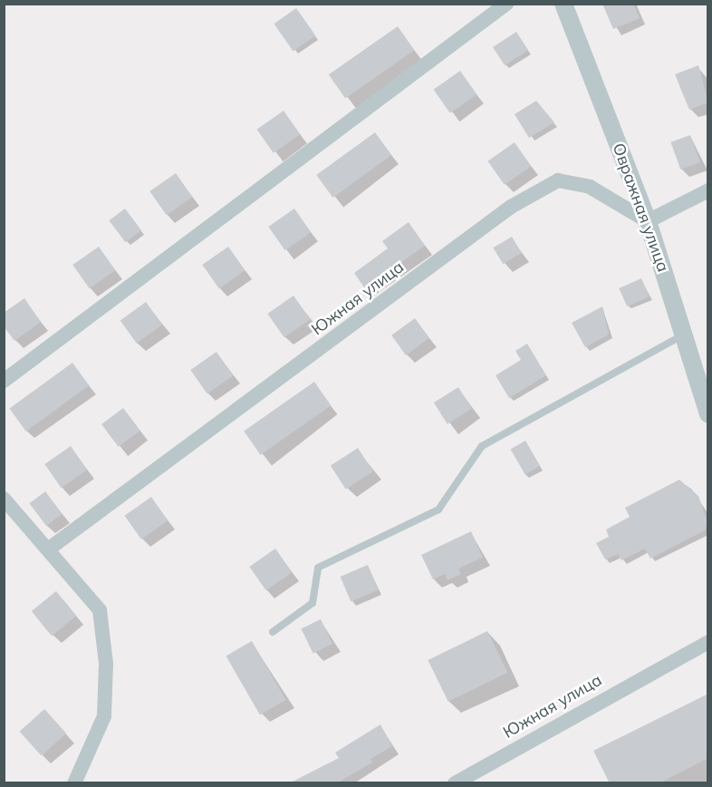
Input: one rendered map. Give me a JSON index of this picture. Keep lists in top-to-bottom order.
{
  "streets": {
    "street": ["Овражная улица", "Южная улица"]
  },
  "crossings": [
    ["Овражная улица", "Южная улица"]
  ]
}
